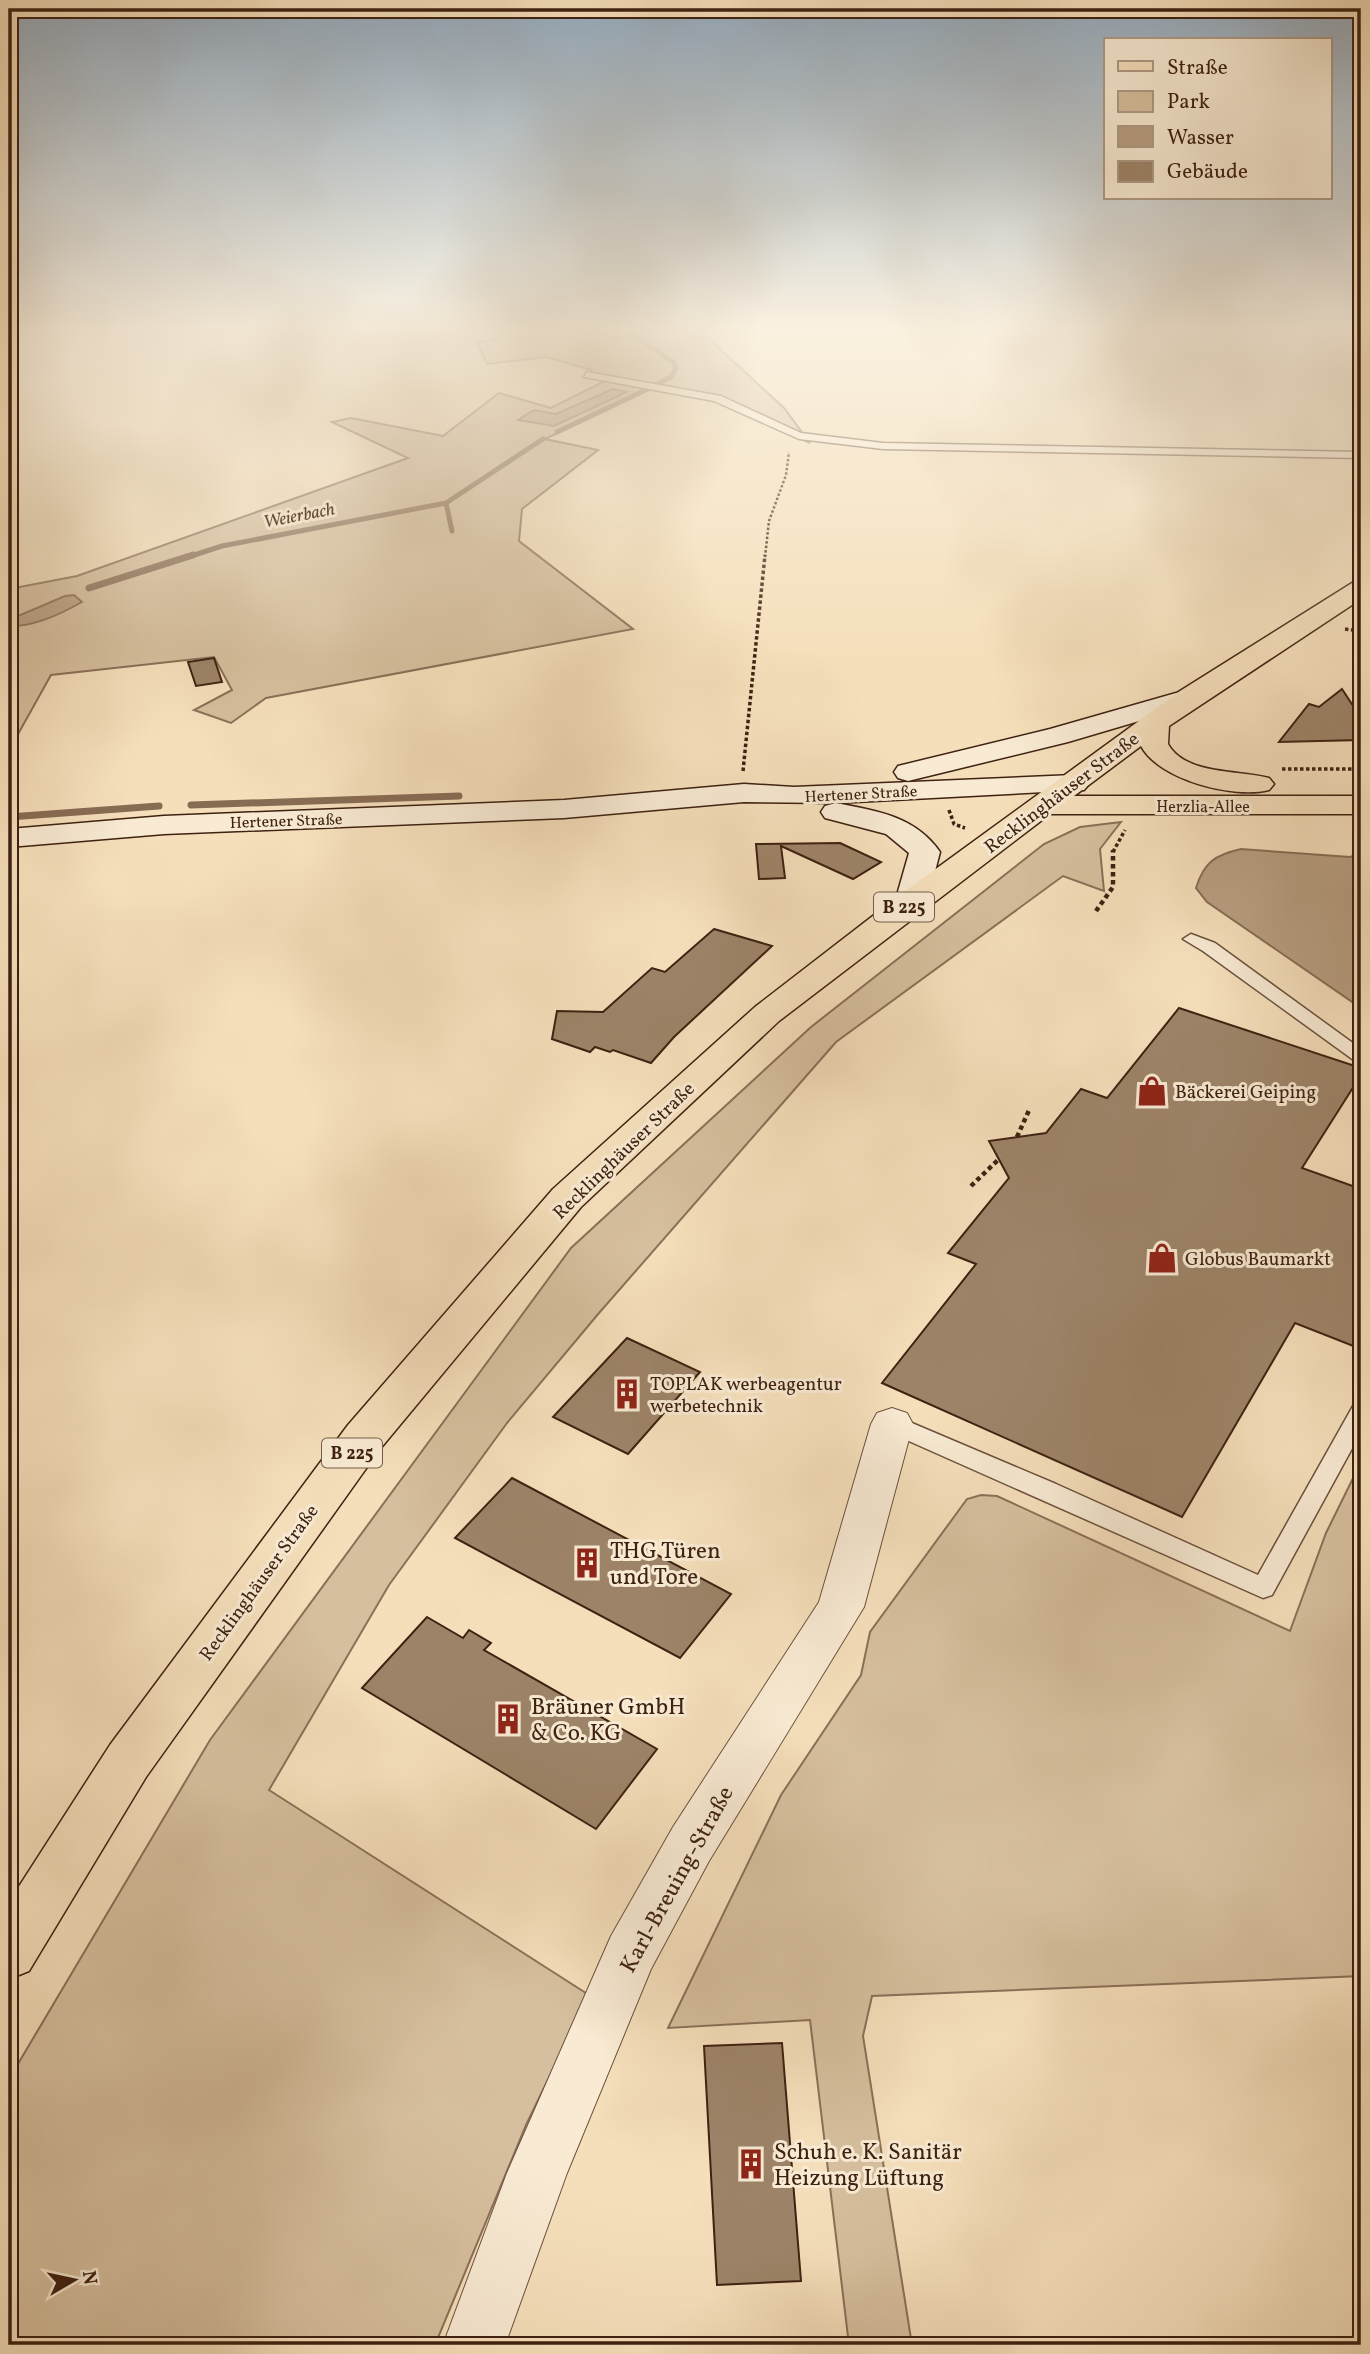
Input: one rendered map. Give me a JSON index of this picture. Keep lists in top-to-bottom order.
{
  "streets": {
    "main road": [
      "Recklinghäuser Straße",
      "Hertener Straße",
      "Herzlia-Allee",
      "B 225"
    ],
    "street": ["Karl-Breuing-Straße"]
  },
  "crossings": [
    ["Recklinghäuser Straße", "Hertener Straße"],
    ["Recklinghäuser Straße", "Herzlia-Allee"],
    ["Hertener Straße", "Herzlia-Allee"]
  ],
  "water": ["Weierbach"],
  "places": {
    "shop": ["Bäckerei Geiping", "Globus Baumarkt"],
    "building": [
      "TOPLAK werbeagentur werbetechnik",
      "THG Türen und Tore",
      "Bräuner GmbH & Co. KG",
      "Schuh e. K. Sanitär Heizung Lüftung"
    ]
  },
  "legend": [
    "Straße",
    "Park",
    "Wasser",
    "Gebäude"
  ],
  "north": "right"
}
